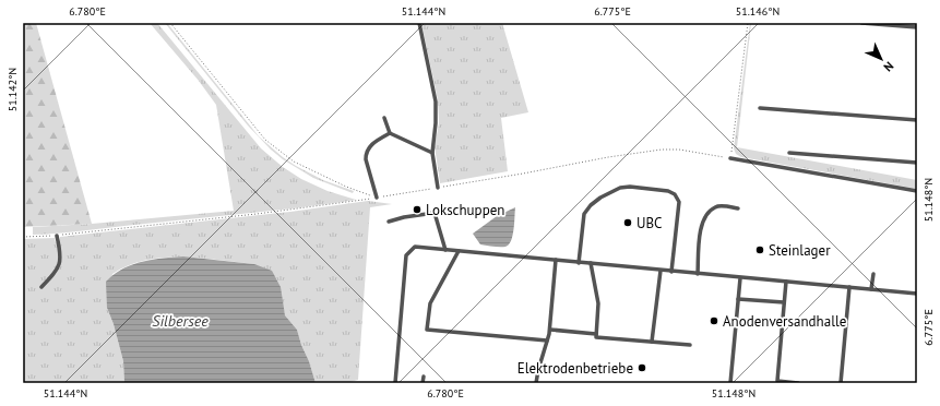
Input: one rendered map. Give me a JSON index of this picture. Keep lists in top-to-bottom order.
{
  "water": ["Silbersee"],
  "places": [
    "Lokschuppen",
    "UBC",
    "Steinlager",
    "Anodenversandhalle",
    "Elektrodenbetriebe"
  ],
  "north": "bottom right",
  "coordinates": [
    "6.780°E",
    "51.144°N",
    "6.775°E",
    "51.146°N",
    "51.142°N",
    "51.148°N"
  ]
}
